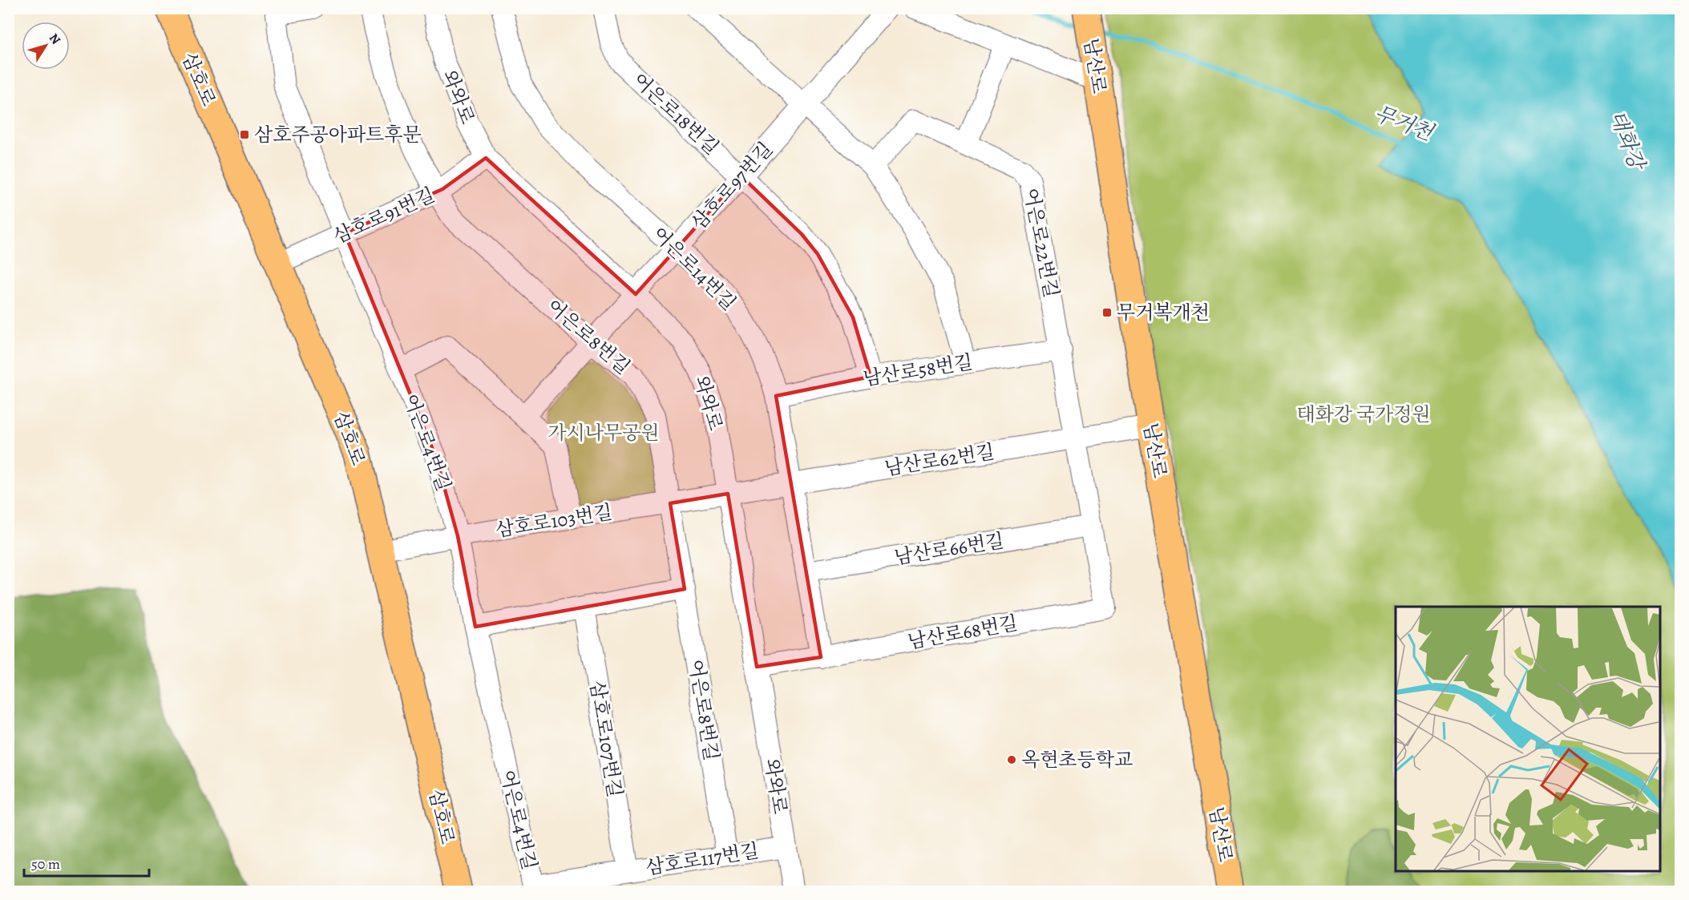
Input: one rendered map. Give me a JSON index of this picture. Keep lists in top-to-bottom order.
{
  "streets": {
    "main road": ["남산로", "삼호로"],
    "street": [
      "와와로",
      "어은로18번길",
      "삼호로97번길",
      "삼호로91번길",
      "어은로22번길",
      "어은로14번길",
      "어은로8번길",
      "남산로58번길",
      "어은로4번길",
      "남산로62번길",
      "삼호로103번길",
      "남산로66번길",
      "남산로68번길",
      "삼호로107번길",
      "삼호로117번길"
    ]
  },
  "crossings": [
    ["남산로", "남산로62번길"],
    ["삼호로", "삼호로91번길"],
    ["삼호로", "삼호로103번길"],
    ["와와로", "삼호로97번길"],
    ["와와로", "삼호로91번길"],
    ["와와로", "남산로62번길"],
    ["와와로", "삼호로103번길"],
    ["와와로", "남산로68번길"],
    ["와와로", "삼호로117번길"],
    ["어은로18번길", "삼호로97번길"],
    ["어은로18번길", "남산로58번길"],
    ["삼호로97번길", "어은로14번길"],
    ["삼호로97번길", "어은로8번길"],
    ["삼호로91번길", "어은로8번길"],
    ["삼호로91번길", "어은로4번길"],
    ["어은로22번길", "남산로58번길"],
    ["어은로22번길", "남산로62번길"],
    ["어은로22번길", "남산로66번길"],
    ["어은로22번길", "남산로68번길"],
    ["어은로14번길", "남산로58번길"],
    ["어은로14번길", "남산로62번길"],
    ["어은로14번길", "남산로66번길"],
    ["어은로14번길", "남산로68번길"],
    ["어은로8번길", "삼호로103번길"],
    ["어은로8번길", "삼호로117번길"],
    ["어은로4번길", "삼호로103번길"],
    ["어은로4번길", "삼호로117번길"],
    ["남산로62번길", "삼호로103번길"],
    ["삼호로107번길", "삼호로117번길"]
  ],
  "water": ["무거천", "태화강"],
  "parks": ["태화강 국가정원", "가시나무공원"],
  "places": {
    "transit": ["삼호주공아파트후문", "무거복개천"],
    "other": ["옥현초등학교"]
  },
  "scale_bar": "50 m",
  "north": "top right"
}
